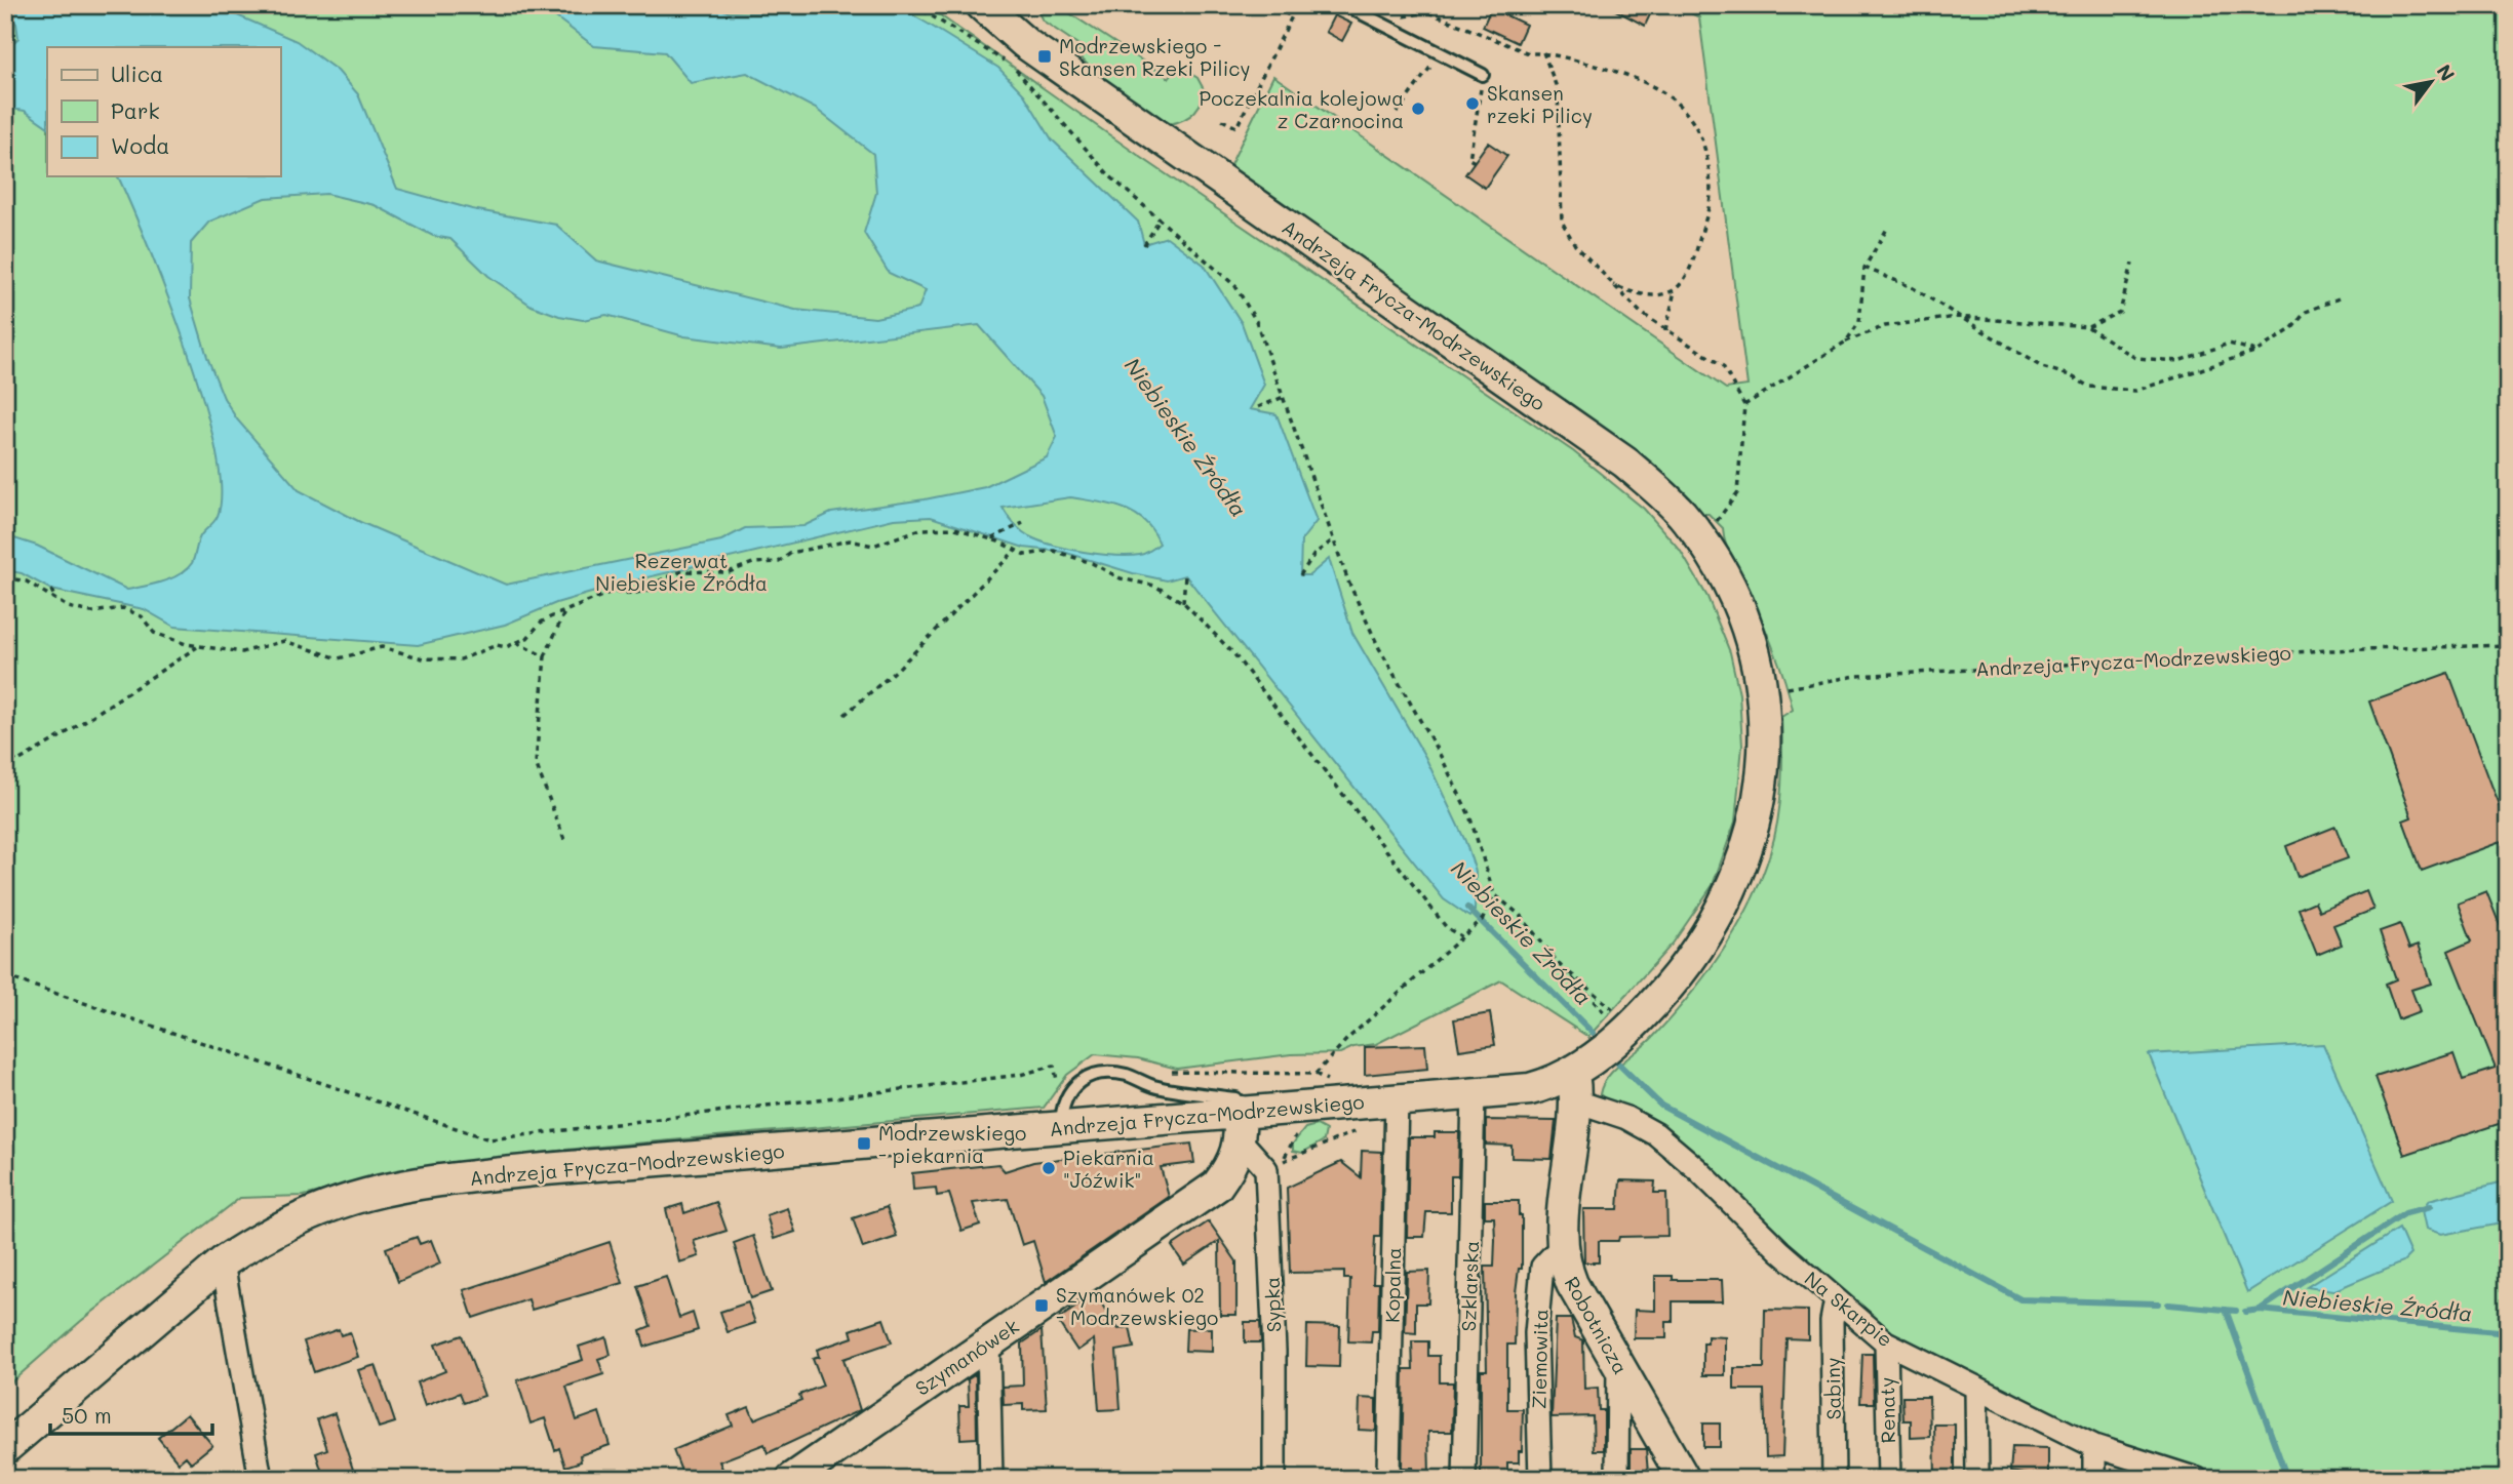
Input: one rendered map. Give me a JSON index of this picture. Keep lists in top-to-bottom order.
{
  "streets": {
    "street": [
      "Andrzeja Frycza-Modrzewskiego",
      "Kopalna",
      "Szklarska",
      "Sypka",
      "Na Skarpie",
      "Robotnicza",
      "Szymanówek",
      "Ziemowita",
      "Sabiny",
      "Renaty"
    ]
  },
  "crossings": [
    ["Andrzeja Frycza-Modrzewskiego", "Kopalna"],
    ["Andrzeja Frycza-Modrzewskiego", "Szklarska"],
    ["Andrzeja Frycza-Modrzewskiego", "Sypka"],
    ["Andrzeja Frycza-Modrzewskiego", "Na Skarpie"],
    ["Andrzeja Frycza-Modrzewskiego", "Robotnicza"],
    ["Andrzeja Frycza-Modrzewskiego", "Szymanówek"],
    ["Sypka", "Szymanówek"],
    ["Na Skarpie", "Robotnicza"],
    ["Na Skarpie", "Sabiny"],
    ["Na Skarpie", "Renaty"],
    ["Robotnicza", "Ziemowita"]
  ],
  "water": ["Niebieskie Źródła"],
  "parks": ["Rezerwat Niebieskie Źródła"],
  "places": {
    "transit": ["Modrzewskiego - Skansen Rzeki Pilicy", "Modrzewskiego - piekarnia", "Szymanówek 02 - Modrzewskiego"],
    "other": ["Skansen rzeki Pilicy", "Poczekalnia kolejowa z Czarnocina", "Piekarnia \"Jóźwik\""]
  },
  "legend": ["Ulica", "Park", "Woda"],
  "scale_bar": "50 m",
  "north": "top right"
}
